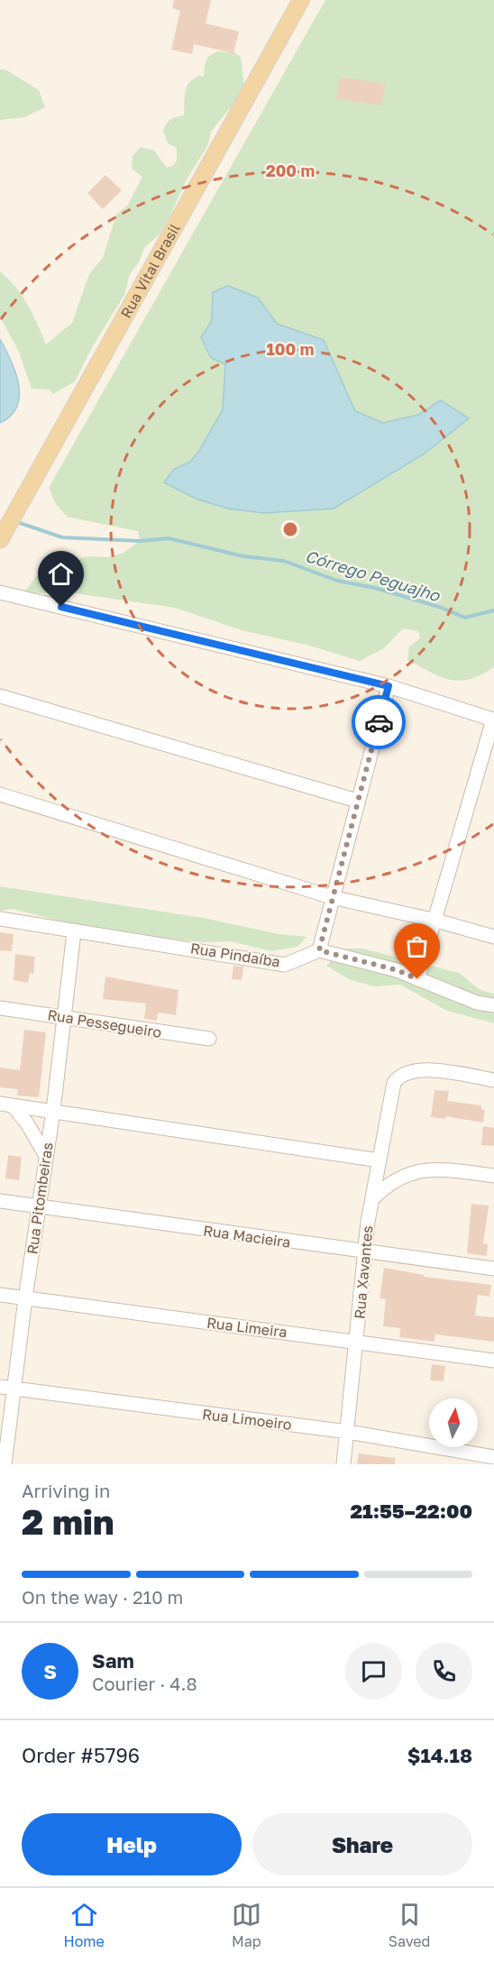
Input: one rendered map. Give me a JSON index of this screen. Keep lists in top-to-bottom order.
{
  "streets": {
    "main road": ["Rua Vital Brasil"],
    "street": [
      "Rua Pindaíba",
      "Rua Pessegueiro",
      "Rua Pitombeiras",
      "Rua Macieira",
      "Rua Xavantes",
      "Rua Limeira",
      "Rua Limoeiro"
    ]
  },
  "crossings": [
    ["Rua Pindaíba", "Rua Pitombeiras"],
    ["Rua Pessegueiro", "Rua Pitombeiras"],
    ["Rua Pitombeiras", "Rua Macieira"],
    ["Rua Pitombeiras", "Rua Limeira"],
    ["Rua Pitombeiras", "Rua Limoeiro"],
    ["Rua Macieira", "Rua Xavantes"],
    ["Rua Xavantes", "Rua Limeira"],
    ["Rua Xavantes", "Rua Limoeiro"]
  ],
  "water": ["Córrego Peguajho"],
  "north": "top",
  "page": {
    "heading": ["2 min", "Arriving in", "21:55–22:00"],
    "panel": [
      "Sam",
      "Courier · 4.8",
      "Order #5796",
      "$14.18"
    ],
    "bar": "On the way · 210 m",
    "round": "S",
    "buttons": ["Help", "Share"],
    "tabs": ["Home", "Map", "Saved"]
  },
  "rings": ["200 m", "100 m"]
}
